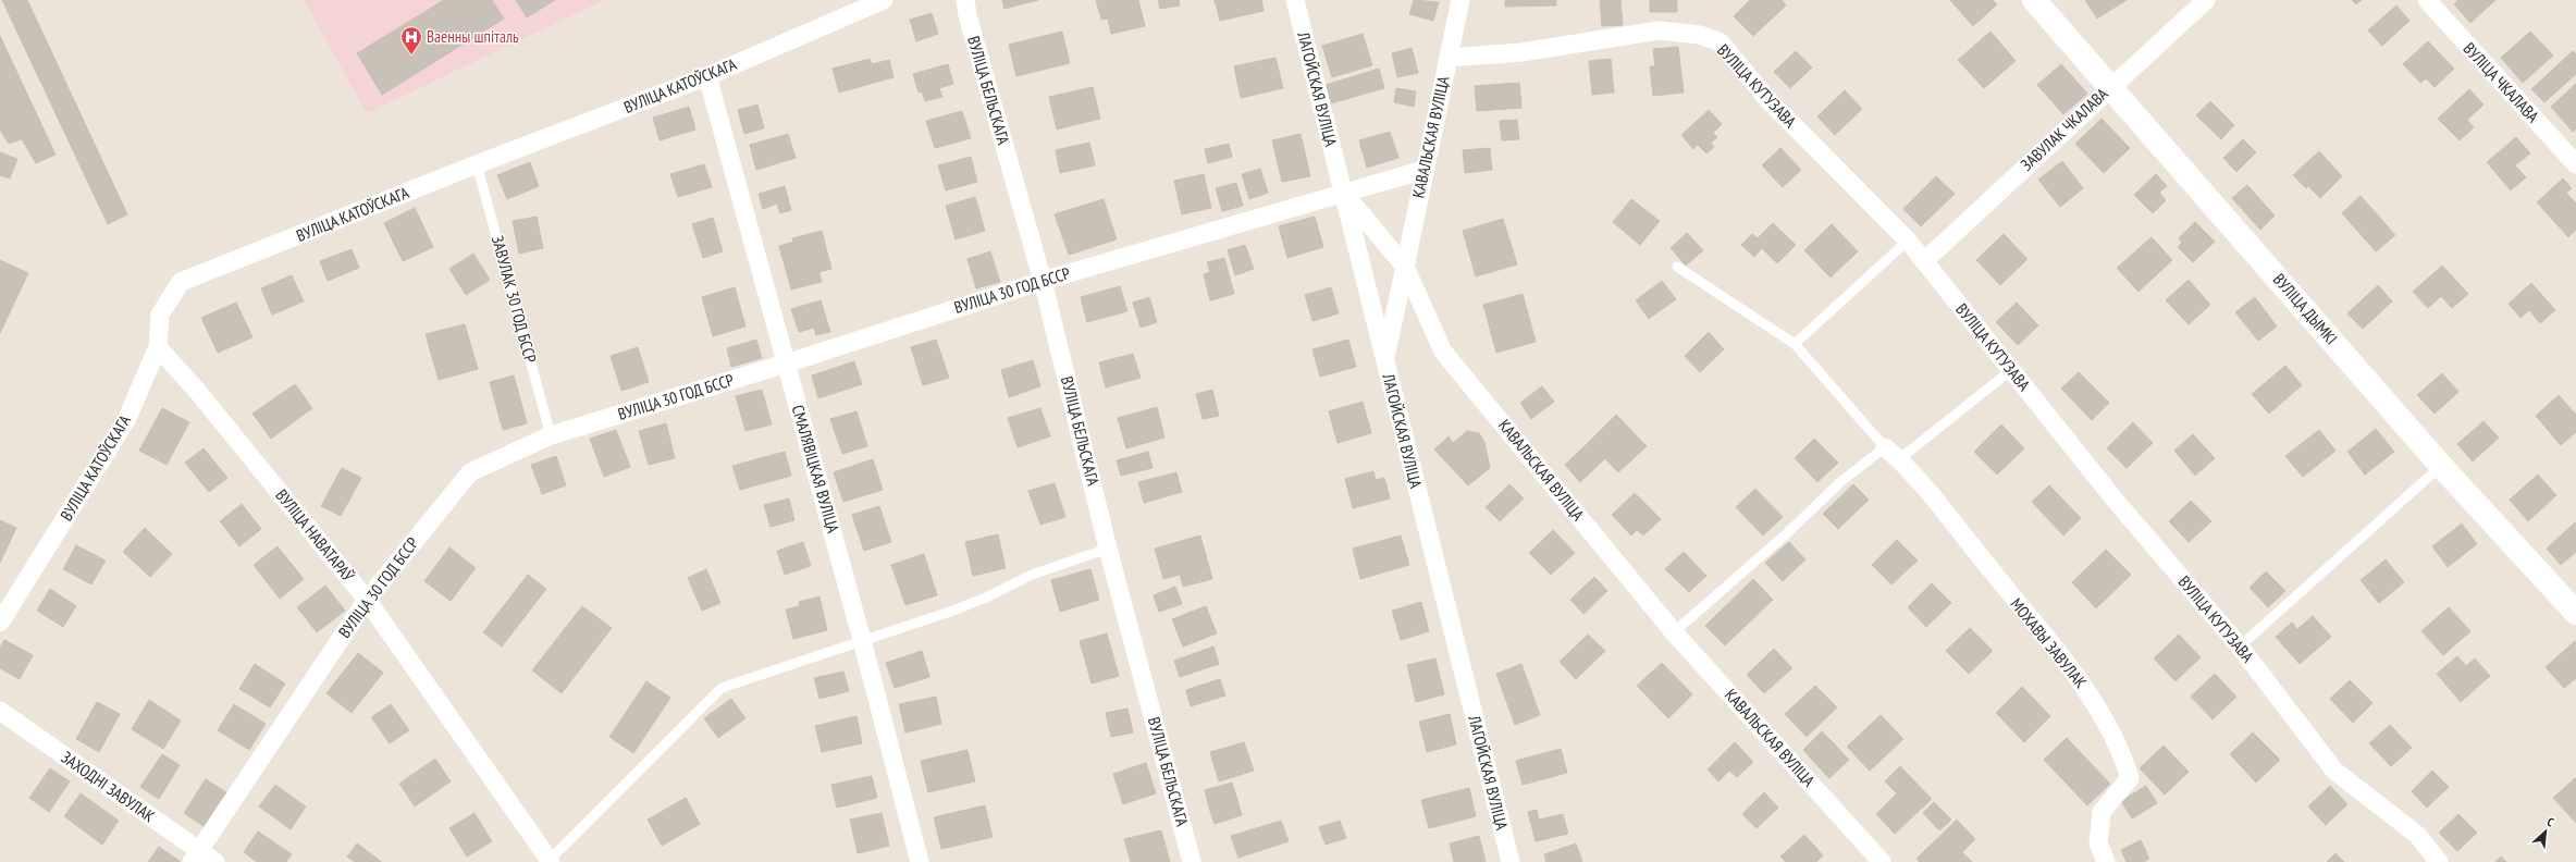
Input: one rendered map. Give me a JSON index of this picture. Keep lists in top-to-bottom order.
{
  "streets": {
    "main road": ["ВУЛІЦА ДЫМКІ"],
    "street": [
      "ВУЛІЦА ЧКАЛАВА",
      "ВУЛІЦА КАТОЎСКАГА",
      "ВУЛІЦА КУТУЗАВА",
      "ЛАГОЙСКАЯ ВУЛІЦА",
      "ВУЛІЦА БЕЛЬСКАГА",
      "ЗАВУЛАК ЧКАЛАВА",
      "КАВАЛЬСКАЯ ВУЛІЦА",
      "ВУЛІЦА 30 ГОД БССР",
      "СМАЛЯВІЦКАЯ ВУЛІЦА",
      "ВУЛІЦА НАВАТАРАЎ",
      "МОХАВЫ ЗАВУЛАК",
      "ЗАХОДНІ ЗАВУЛАК"
    ],
    "lane": ["ЗАВУЛАК 30 ГОД БССР"]
  },
  "crossings": [
    ["ВУЛІЦА КАТОЎСКАГА", "ЗАВУЛАК 30 ГОД БССР"],
    ["ВУЛІЦА КАТОЎСКАГА", "СМАЛЯВІЦКАЯ ВУЛІЦА"],
    ["ВУЛІЦА КАТОЎСКАГА", "ВУЛІЦА НАВАТАРАЎ"],
    ["ВУЛІЦА КУТУЗАВА", "ЗАВУЛАК ЧКАЛАВА"],
    ["ВУЛІЦА КУТУЗАВА", "КАВАЛЬСКАЯ ВУЛІЦА"],
    ["ЛАГОЙСКАЯ ВУЛІЦА", "ВУЛІЦА 30 ГОД БССР"],
    ["ВУЛІЦА БЕЛЬСКАГА", "ВУЛІЦА 30 ГОД БССР"],
    ["ЗАВУЛАК ЧКАЛАВА", "ВУЛІЦА ДЫМКІ"],
    ["КАВАЛЬСКАЯ ВУЛІЦА", "ВУЛІЦА 30 ГОД БССР"],
    ["ВУЛІЦА 30 ГОД БССР", "ЗАВУЛАК 30 ГОД БССР"],
    ["ВУЛІЦА 30 ГОД БССР", "СМАЛЯВІЦКАЯ ВУЛІЦА"],
    ["ВУЛІЦА 30 ГОД БССР", "ВУЛІЦА НАВАТАРАЎ"],
    ["ВУЛІЦА 30 ГОД БССР", "ЗАХОДНІ ЗАВУЛАК"]
  ],
  "places": {
    "hospital": ["Ваенны шпіталь"]
  },
  "north": "top right"
}
